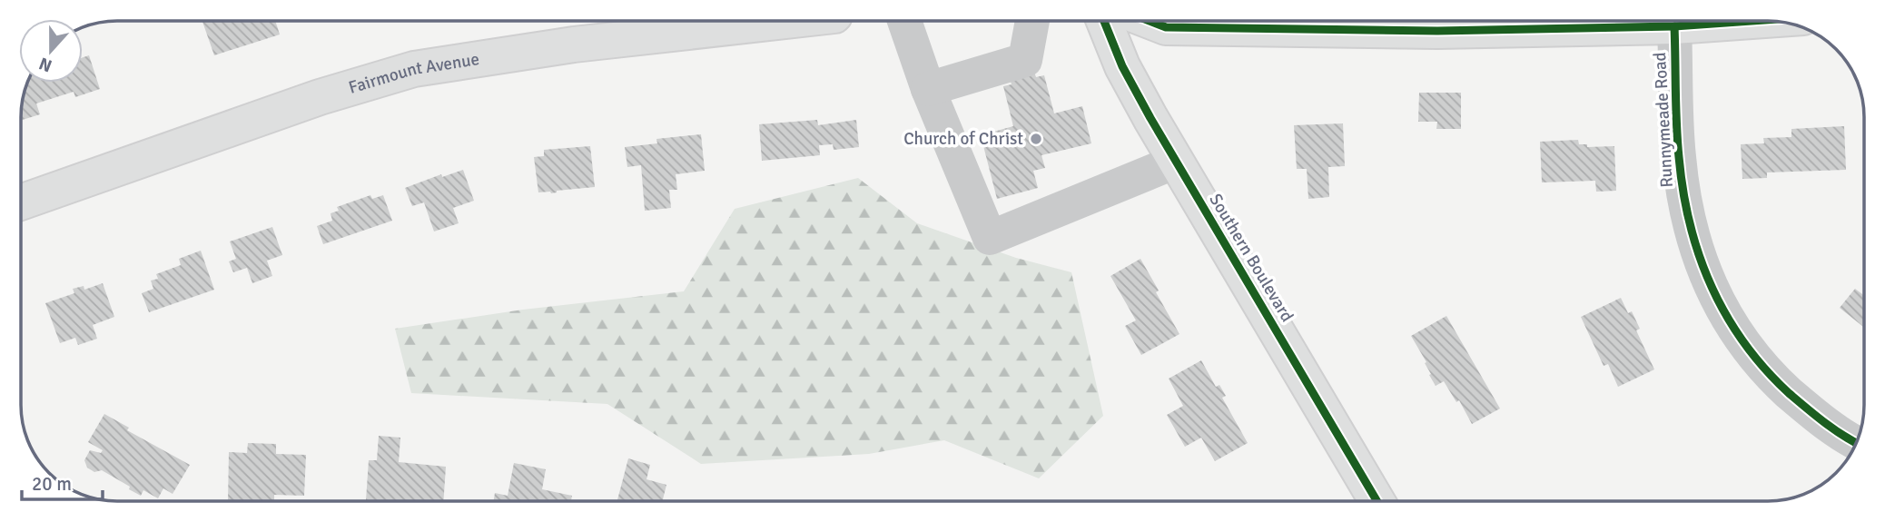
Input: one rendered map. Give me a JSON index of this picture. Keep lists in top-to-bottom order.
{
  "streets": {
    "main road": ["Fairmount Avenue", "Southern Boulevard"],
    "street": ["Runnymeade Road"]
  },
  "places": ["Church of Christ"],
  "scale_bar": "20 m",
  "north": "bottom"
}
